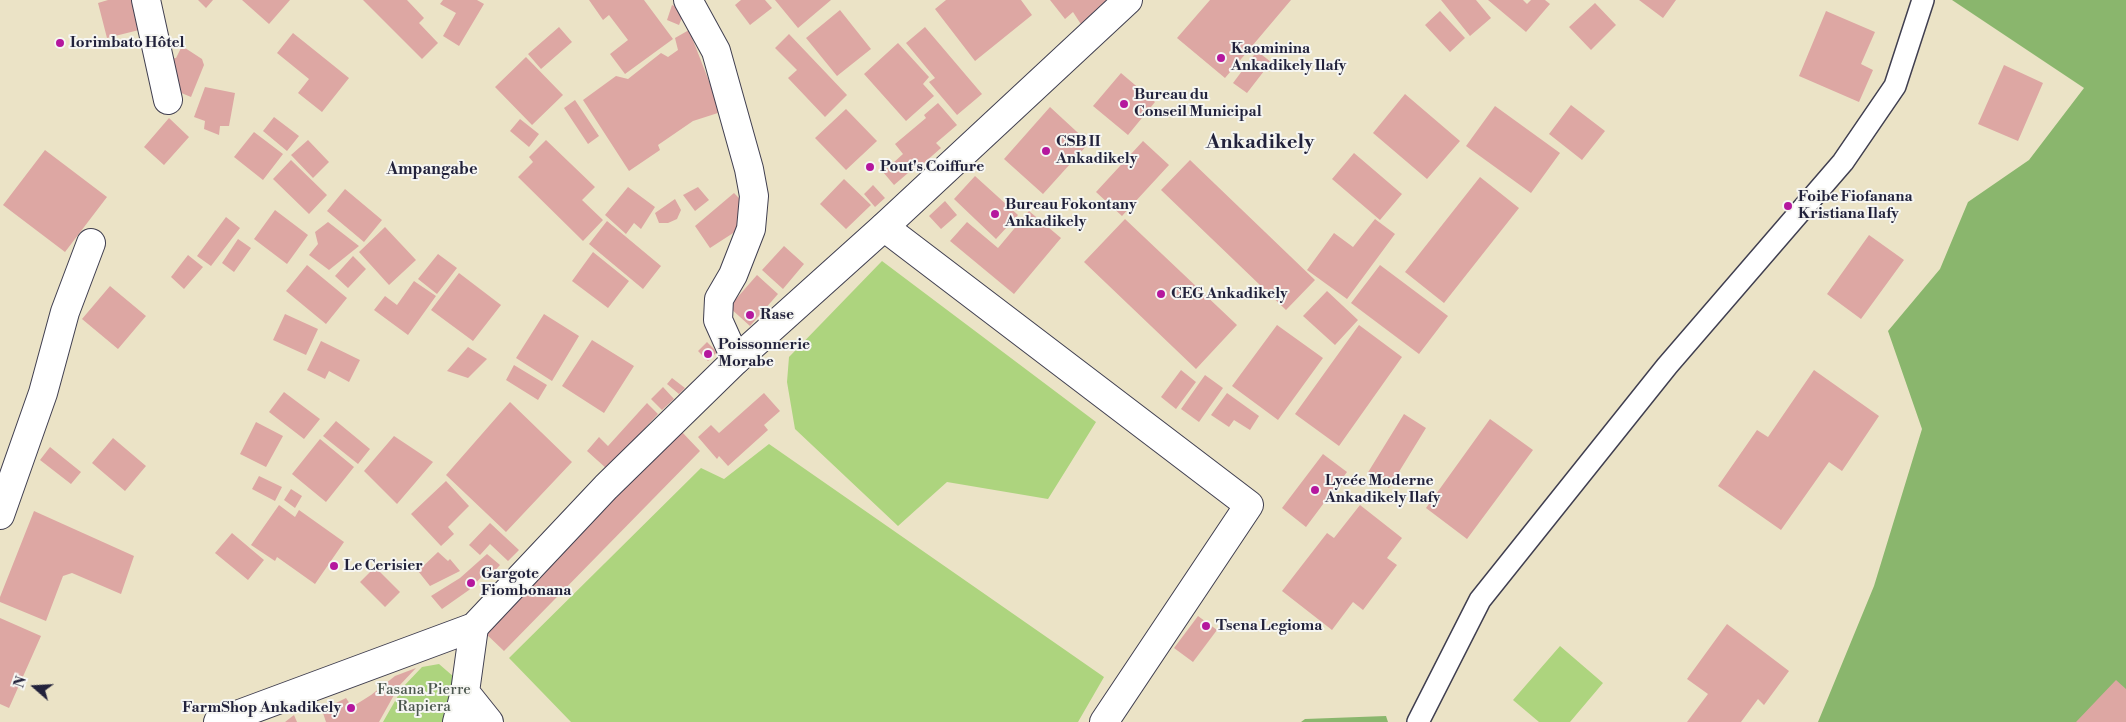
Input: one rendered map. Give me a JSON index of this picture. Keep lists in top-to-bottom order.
{
  "districts": ["Ankadikely", "Ampangabe"],
  "parks": ["Fasana Pierre Rapiera"],
  "places": [
    "Iorimbato Hôtel",
    "Kaominina Ankadikely Ilafy",
    "Bureau du Conseil Municipal",
    "CSB II Ankadikely",
    "Pout's Coiffure",
    "Foibe Fiofanana Kristiana Ilafy",
    "Bureau Fokontany Ankadikely",
    "CEG Ankadikely",
    "Rase",
    "Poissonnerie Morabe",
    "Lycée Moderne Ankadikely Ilafy",
    "Le Cerisier",
    "Gargote Fiombonana",
    "Tsena Legioma",
    "FarmShop Ankadikely"
  ],
  "north": "left"
}
